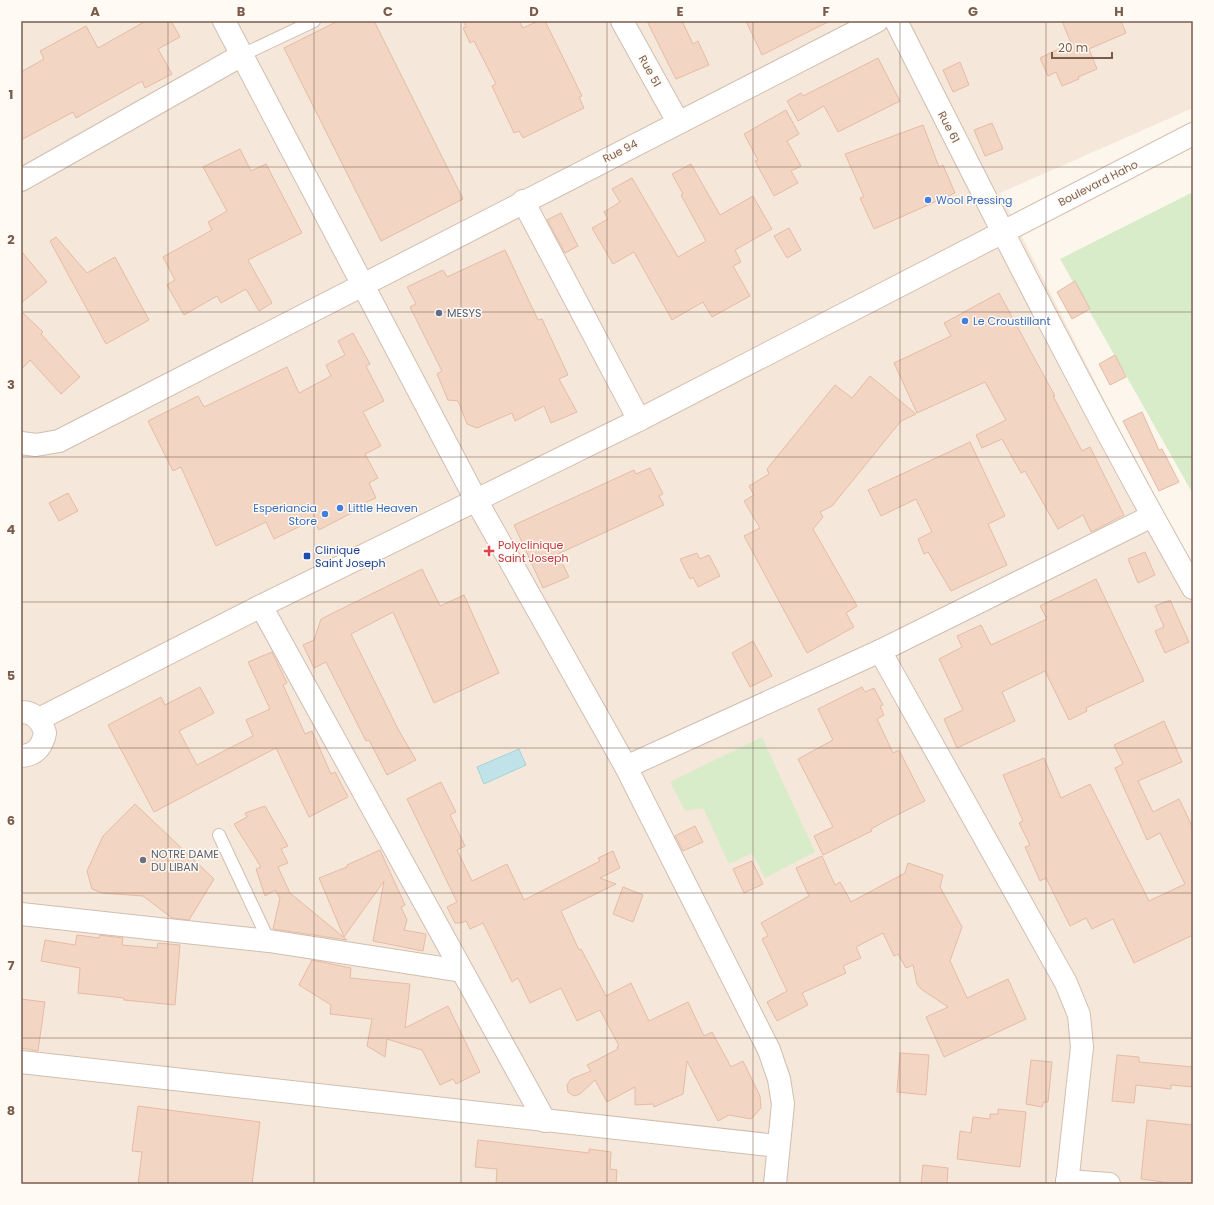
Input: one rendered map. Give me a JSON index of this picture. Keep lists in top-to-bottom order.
{
  "streets": {
    "street": [
      "Rue 51",
      "Rue 61",
      "Rue 94",
      "Boulevard Haho"
    ]
  },
  "crossings": [
    ["Rue 51", "Rue 94"],
    ["Rue 61", "Boulevard Haho"]
  ],
  "places": {
    "other": [
      "Wool Pressing",
      "MESYS",
      "Le Croustillant",
      "Little Heaven",
      "Esperiancia Store",
      "NOTRE DAME DU LIBAN"
    ],
    "health": ["Polyclinique Saint Joseph"],
    "transit": ["Clinique Saint Joseph"]
  },
  "scale_bar": "20 m",
  "grid": {
    "columns": [
      "A",
      "B",
      "C",
      "D",
      "E",
      "F",
      "G",
      "H"
    ],
    "rows": [
      "1",
      "2",
      "3",
      "4",
      "5",
      "6",
      "7",
      "8"
    ]
  }
}
